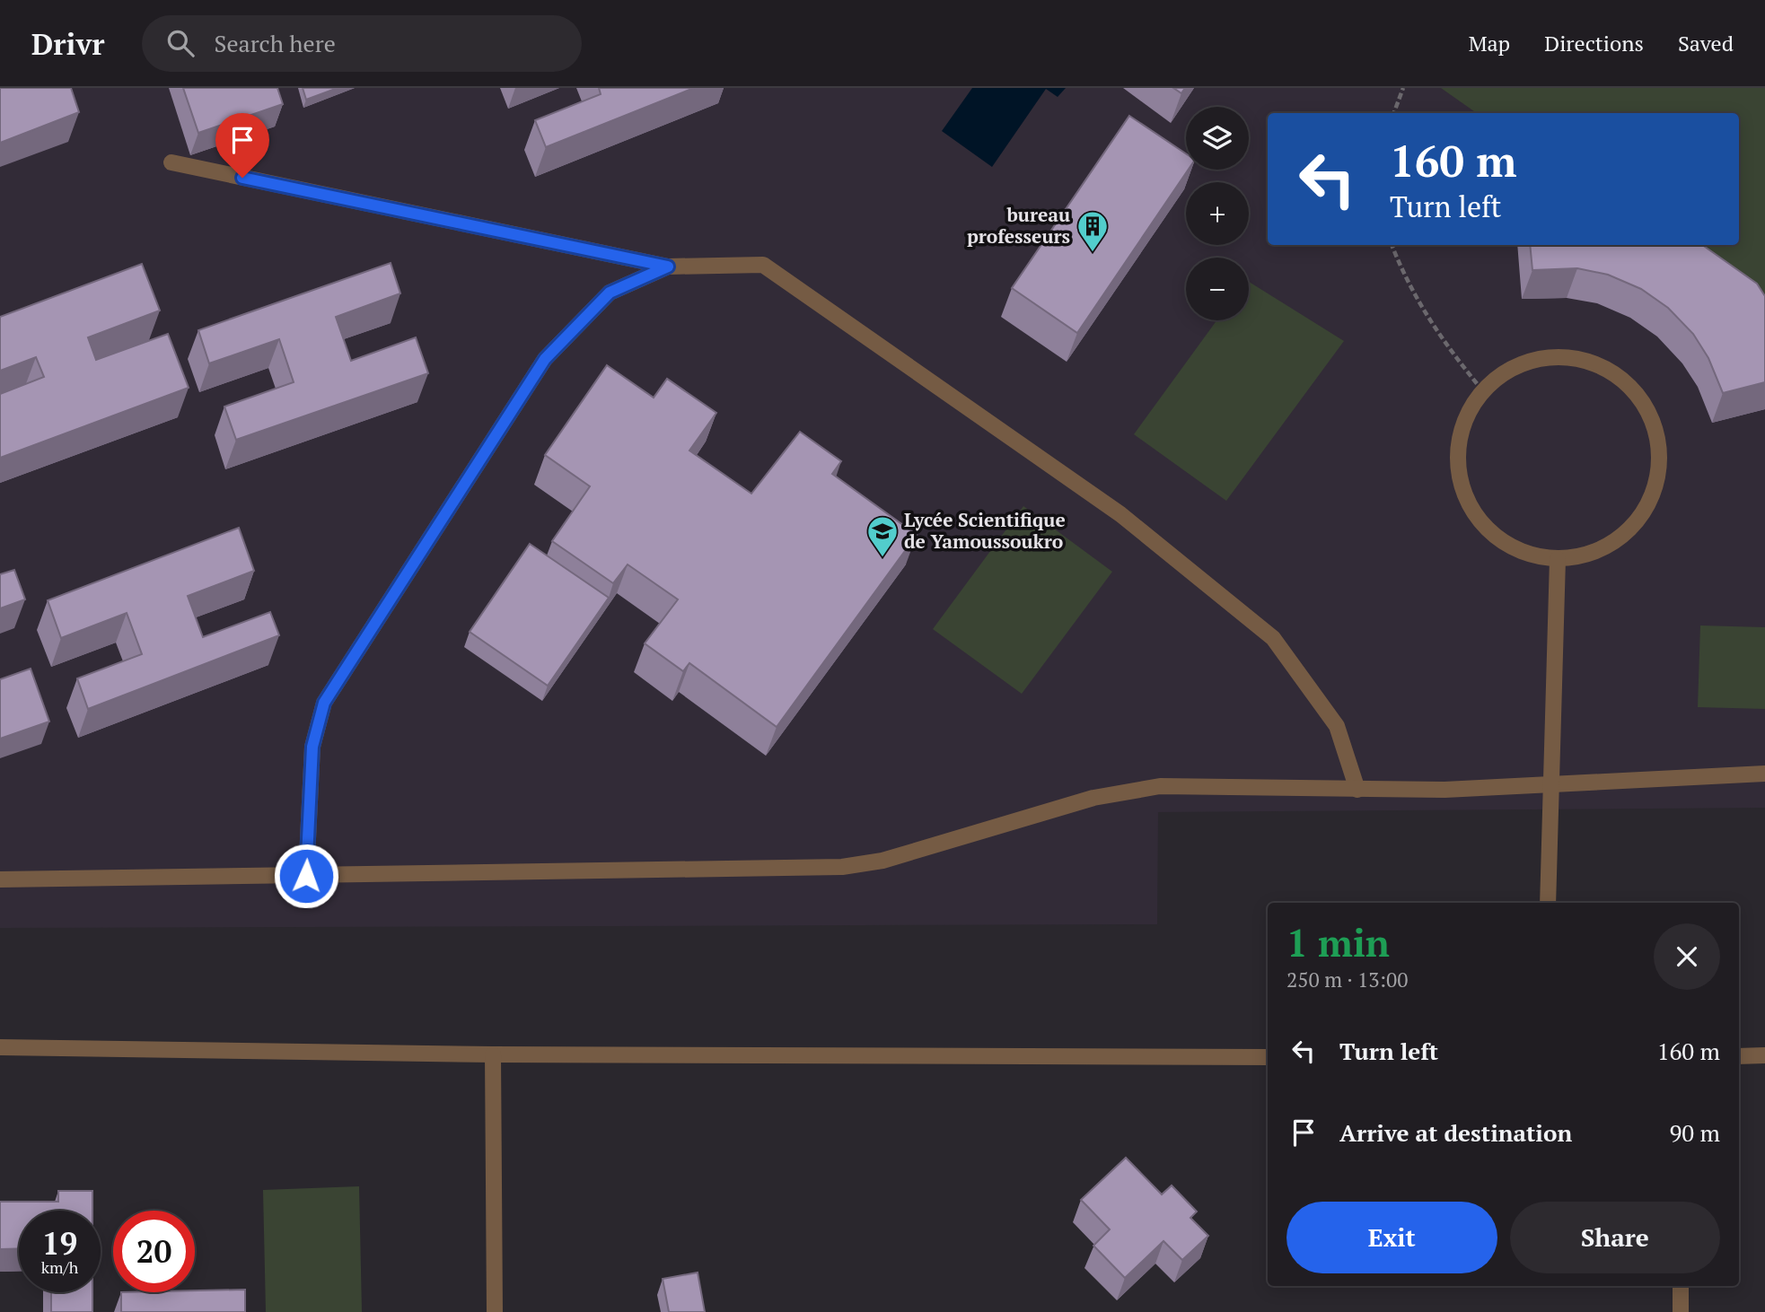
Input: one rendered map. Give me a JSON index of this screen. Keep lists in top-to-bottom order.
{
  "places": {
    "building": ["bureau professeurs"],
    "school or university": ["Lycée Scientifique de Yamoussoukro"]
  },
  "page": {
    "header": "Drivr",
    "search": "Search here",
    "nav": ["Map", "Directions", "Saved"],
    "map_buttons": ["+", "−"],
    "turn": ["160 m", "Turn left"],
    "heading": ["1 min", "250 m · 13:00"],
    "list": [
      {
        "name": "Turn left",
        "value": "160 m"
      },
      {
        "name": "Arrive at destination",
        "value": "90 m"
      }
    ],
    "buttons": ["Exit", "Share"],
    "speed": "19 km/h",
    "limit": "20"
  }
}
